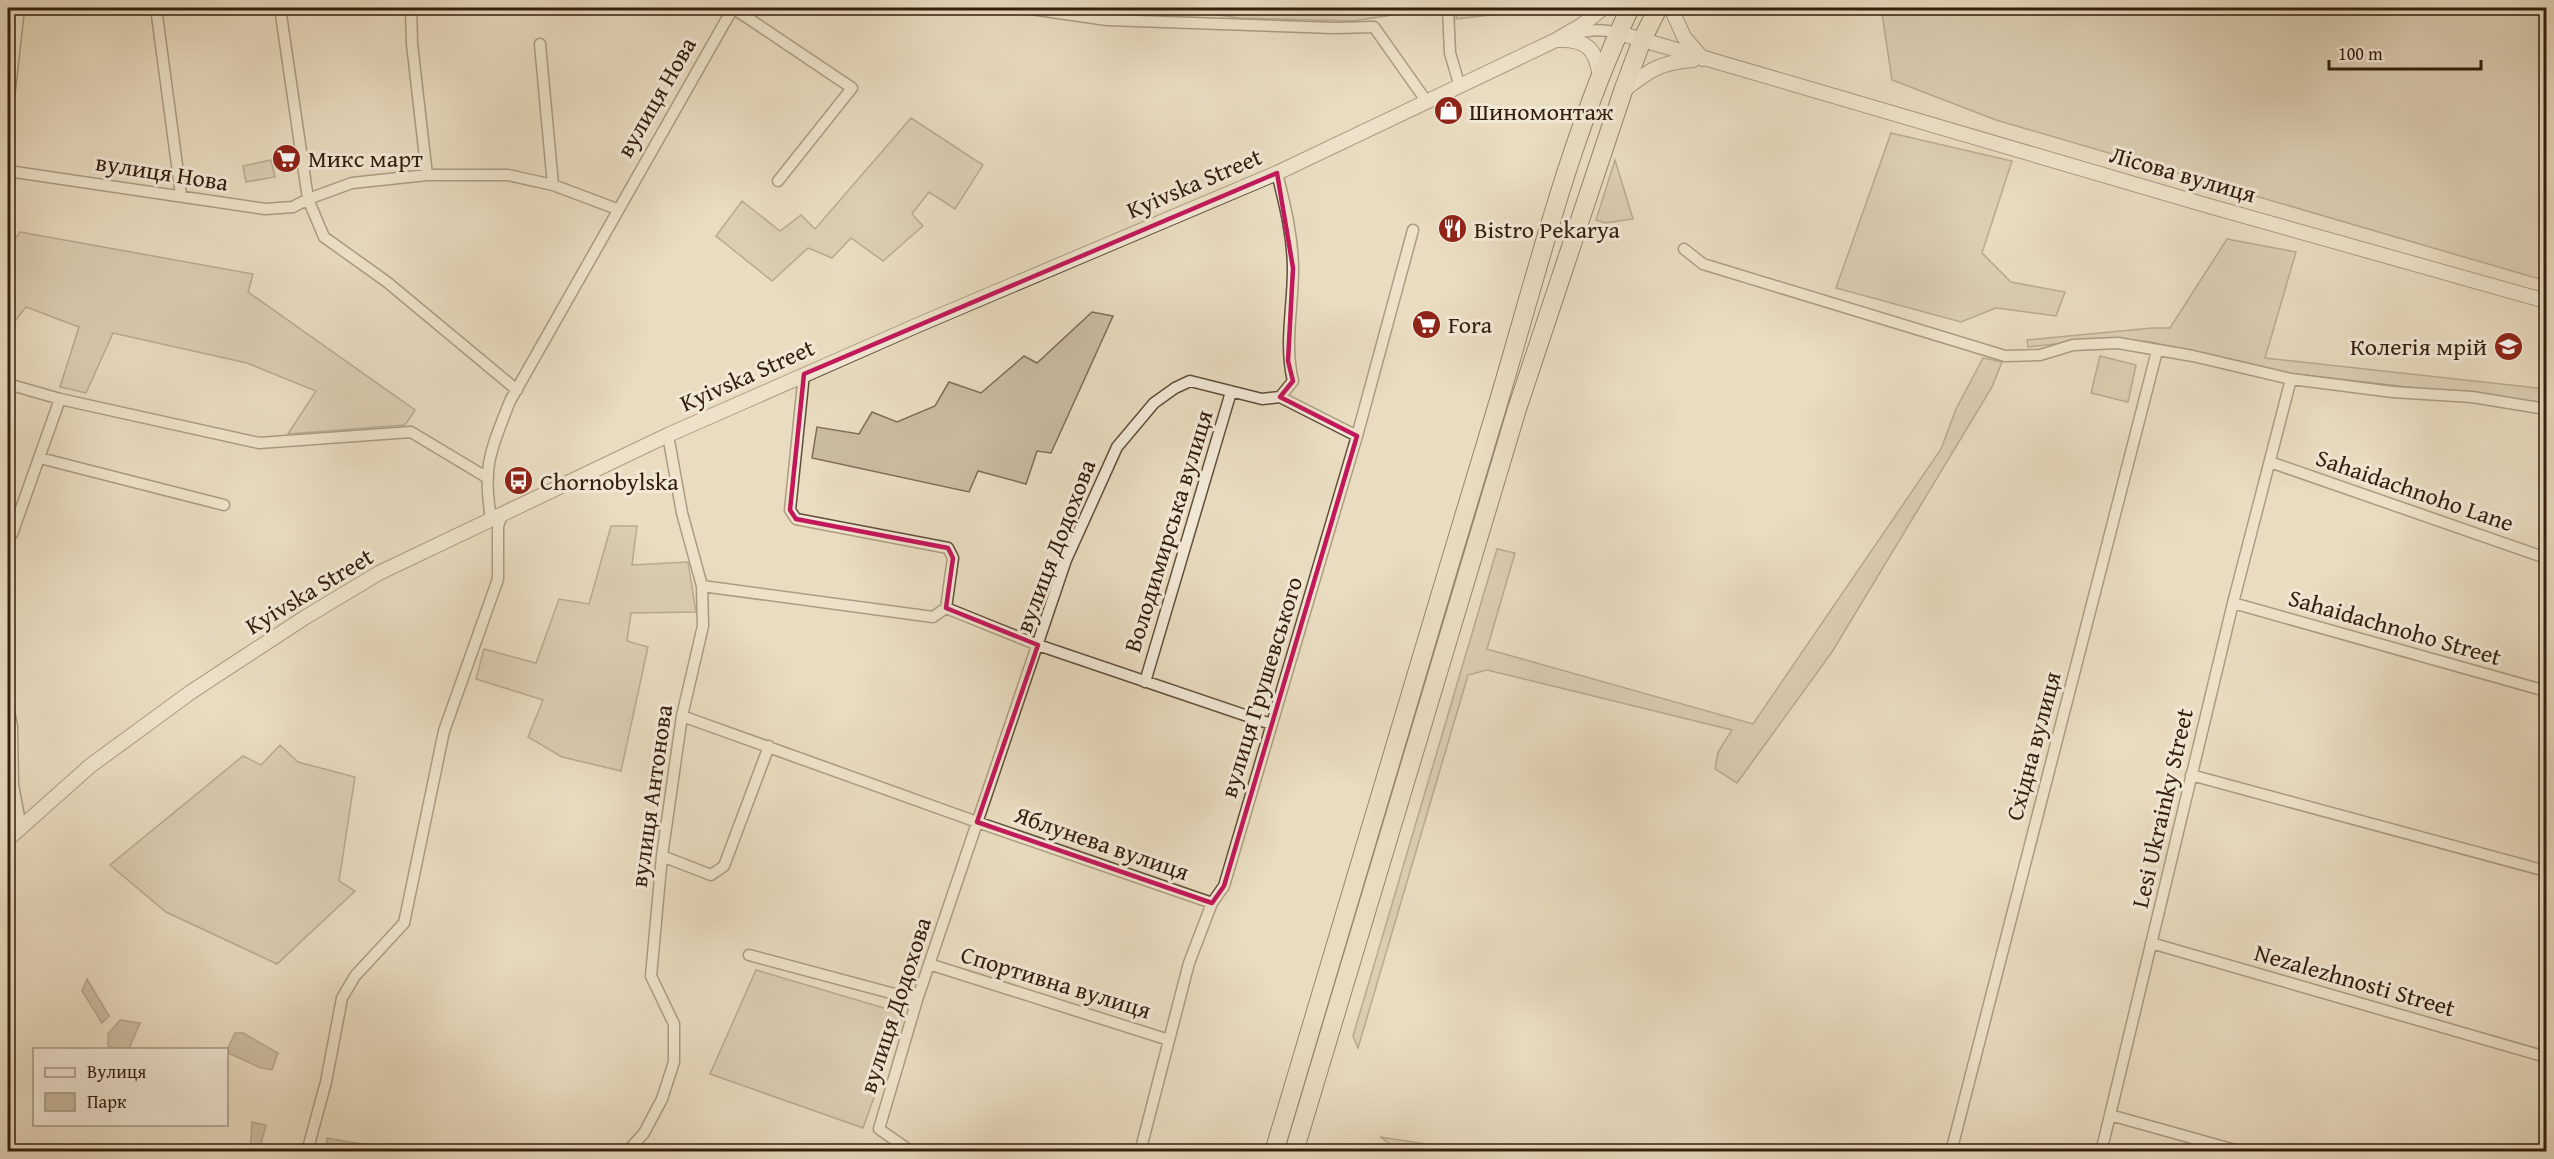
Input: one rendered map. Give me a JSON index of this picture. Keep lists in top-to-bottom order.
{
  "streets": {
    "street": [
      "вулиця Нова",
      "Лісова вулиця",
      "Kyivska Street",
      "Sahaidachnoho Lane",
      "Володимирська вулиця",
      "вулиця Додохова",
      "Sahaidachnoho Street",
      "вулиця Грушевського",
      "Східна вулиця",
      "вулиця Антонова",
      "Lesi Ukrainky Street",
      "Яблунева вулиця",
      "Nezalezhnosti Street",
      "Спортивна вулиця"
    ]
  },
  "crossings": [
    ["вулиця Нова", "Kyivska Street"],
    ["Kyivska Street", "вулиця Антонова"],
    ["Sahaidachnoho Lane", "Lesi Ukrainky Street"],
    ["Володимирська вулиця", "вулиця Додохова"],
    ["вулиця Додохова", "Яблунева вулиця"],
    ["вулиця Додохова", "Спортивна вулиця"],
    ["Sahaidachnoho Street", "Lesi Ukrainky Street"],
    ["вулиця Грушевського", "Яблунева вулиця"],
    ["вулиця Грушевського", "Спортивна вулиця"],
    ["Lesi Ukrainky Street", "Nezalezhnosti Street"]
  ],
  "places": {
    "shop": ["Шиномонтаж"],
    "supermarket": ["Микс март", "Fora"],
    "restaurant": ["Bistro Pekarya"],
    "school or university": ["Колегія мрій"],
    "bus stop": ["Chornobylska"]
  },
  "legend": ["Вулиця", "Парк"],
  "scale_bar": "100 m"
}
